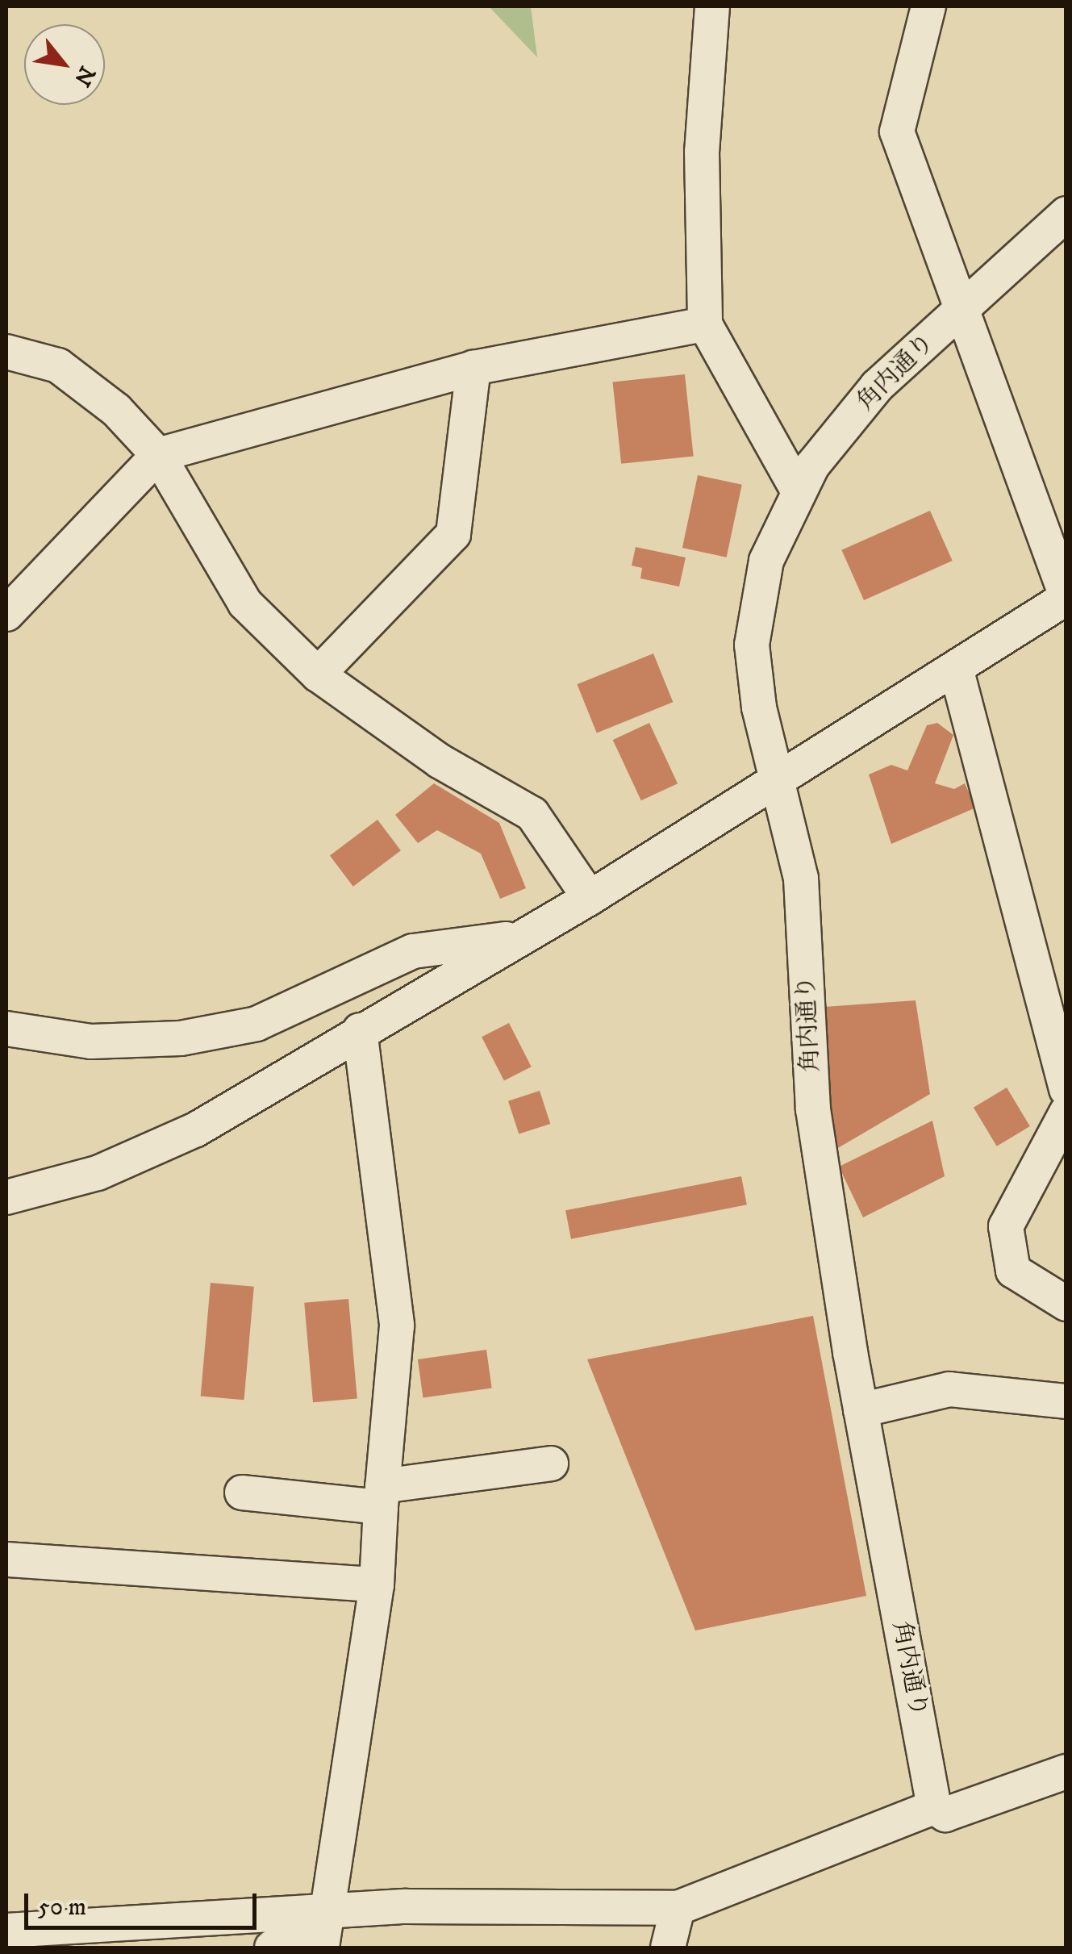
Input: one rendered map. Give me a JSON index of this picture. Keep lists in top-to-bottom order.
{
  "streets": {
    "street": ["角内通り"]
  },
  "scale_bar": "50 m",
  "north": "bottom right"
}
